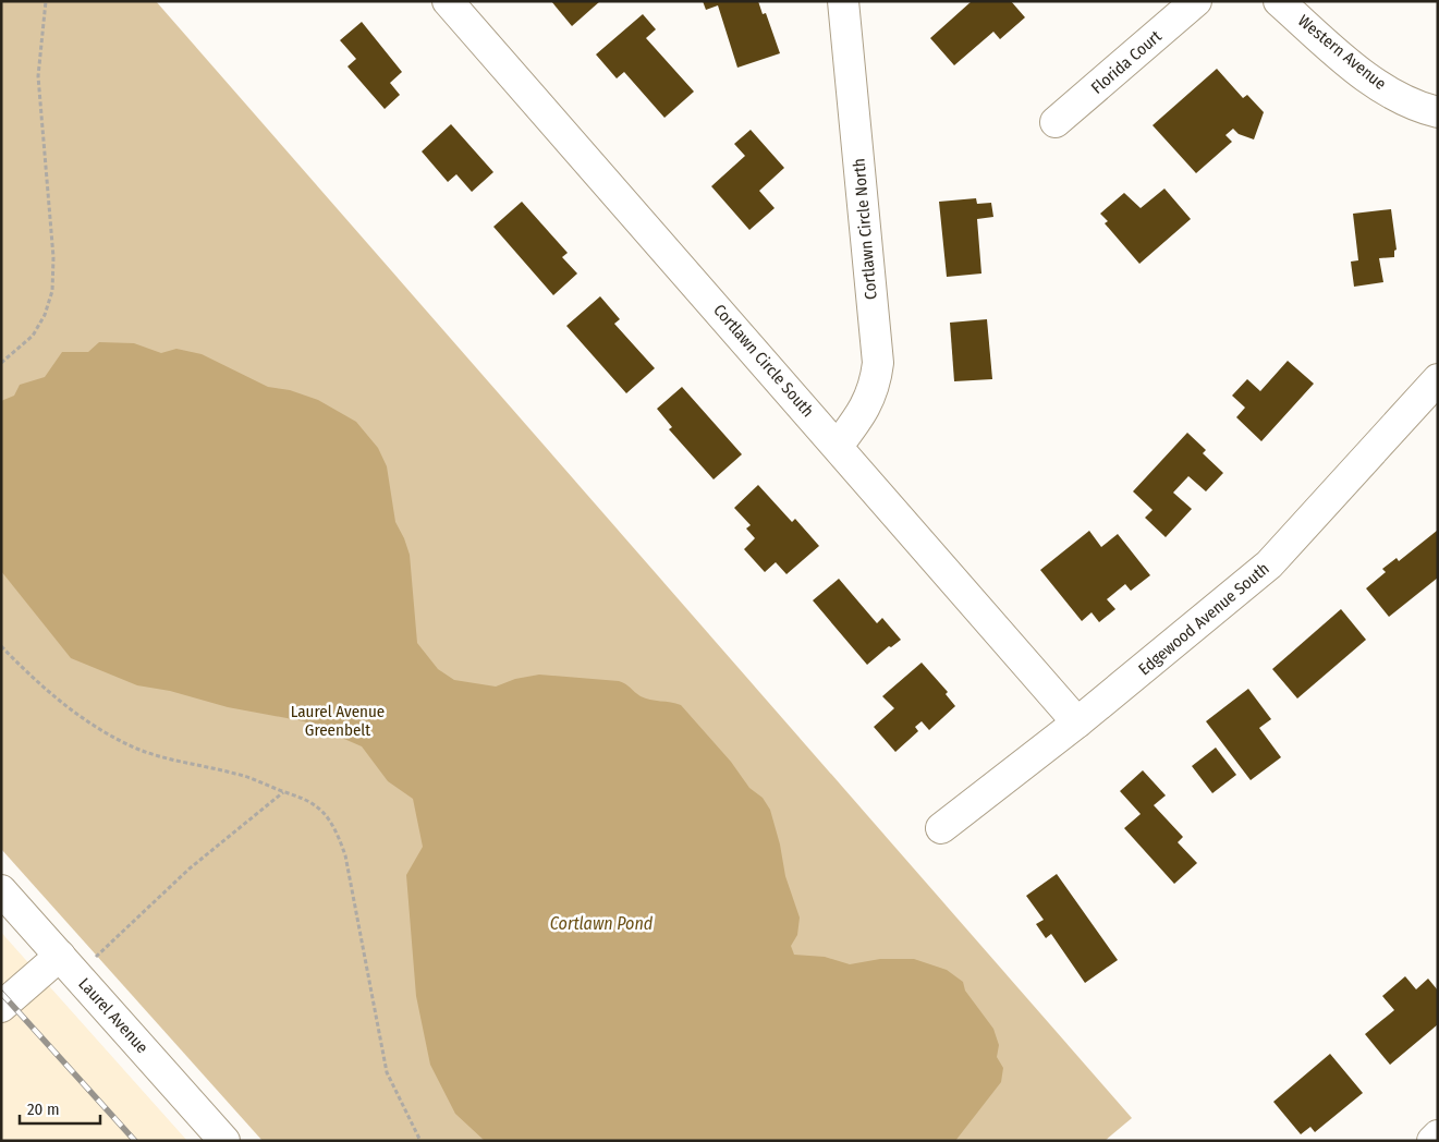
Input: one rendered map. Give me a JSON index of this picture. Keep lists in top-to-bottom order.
{
  "streets": {
    "street": [
      "Western Avenue",
      "Florida Court",
      "Cortlawn Circle North",
      "Cortlawn Circle South",
      "Edgewood Avenue South",
      "Laurel Avenue"
    ]
  },
  "crossings": [
    ["Cortlawn Circle North", "Cortlawn Circle South"],
    ["Cortlawn Circle South", "Edgewood Avenue South"]
  ],
  "water": ["Cortlawn Pond"],
  "parks": ["Laurel Avenue Greenbelt"],
  "scale_bar": "20 m"
}
